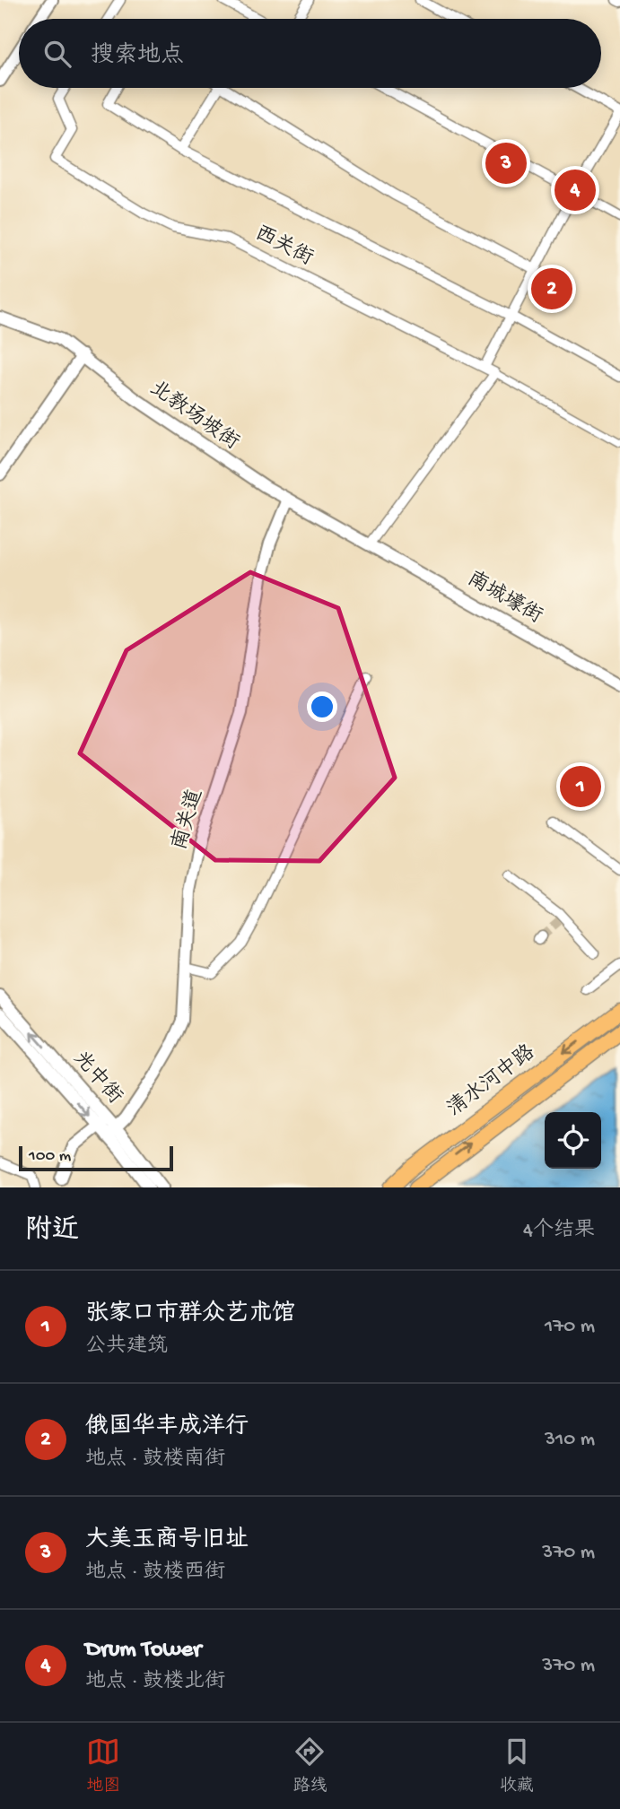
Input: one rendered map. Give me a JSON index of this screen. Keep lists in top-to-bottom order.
{
  "streets": {
    "main road": ["清水河中路"],
    "street": [
      "西关街",
      "北教场坡街",
      "南城壕街",
      "南关道",
      "光中街"
    ]
  },
  "crossings": [
    ["北教场坡街", "南城壕街"],
    ["北教场坡街", "南关道"],
    ["南关道", "光中街"]
  ],
  "scale_bar": "100 m",
  "page": {
    "search": "搜索地点",
    "pins": [
      "3",
      "4",
      "2",
      "1"
    ],
    "scale": "100 m",
    "heading": ["附近", "4个结果"],
    "list": [
      {
        "mark": "1",
        "name": "张家口市群众艺术馆",
        "note": "公共建筑",
        "value": "170 m"
      },
      {
        "mark": "2",
        "name": "俄国华丰成洋行",
        "note": "地点 · 鼓楼南街",
        "value": "310 m"
      },
      {
        "mark": "3",
        "name": "大美玉商号旧址",
        "note": "地点 · 鼓楼西街",
        "value": "370 m"
      },
      {
        "mark": "4",
        "name": "Drum Tower",
        "note": "地点 · 鼓楼北街",
        "value": "370 m"
      }
    ],
    "nav": ["地图", "路线", "收藏"]
  }
}
